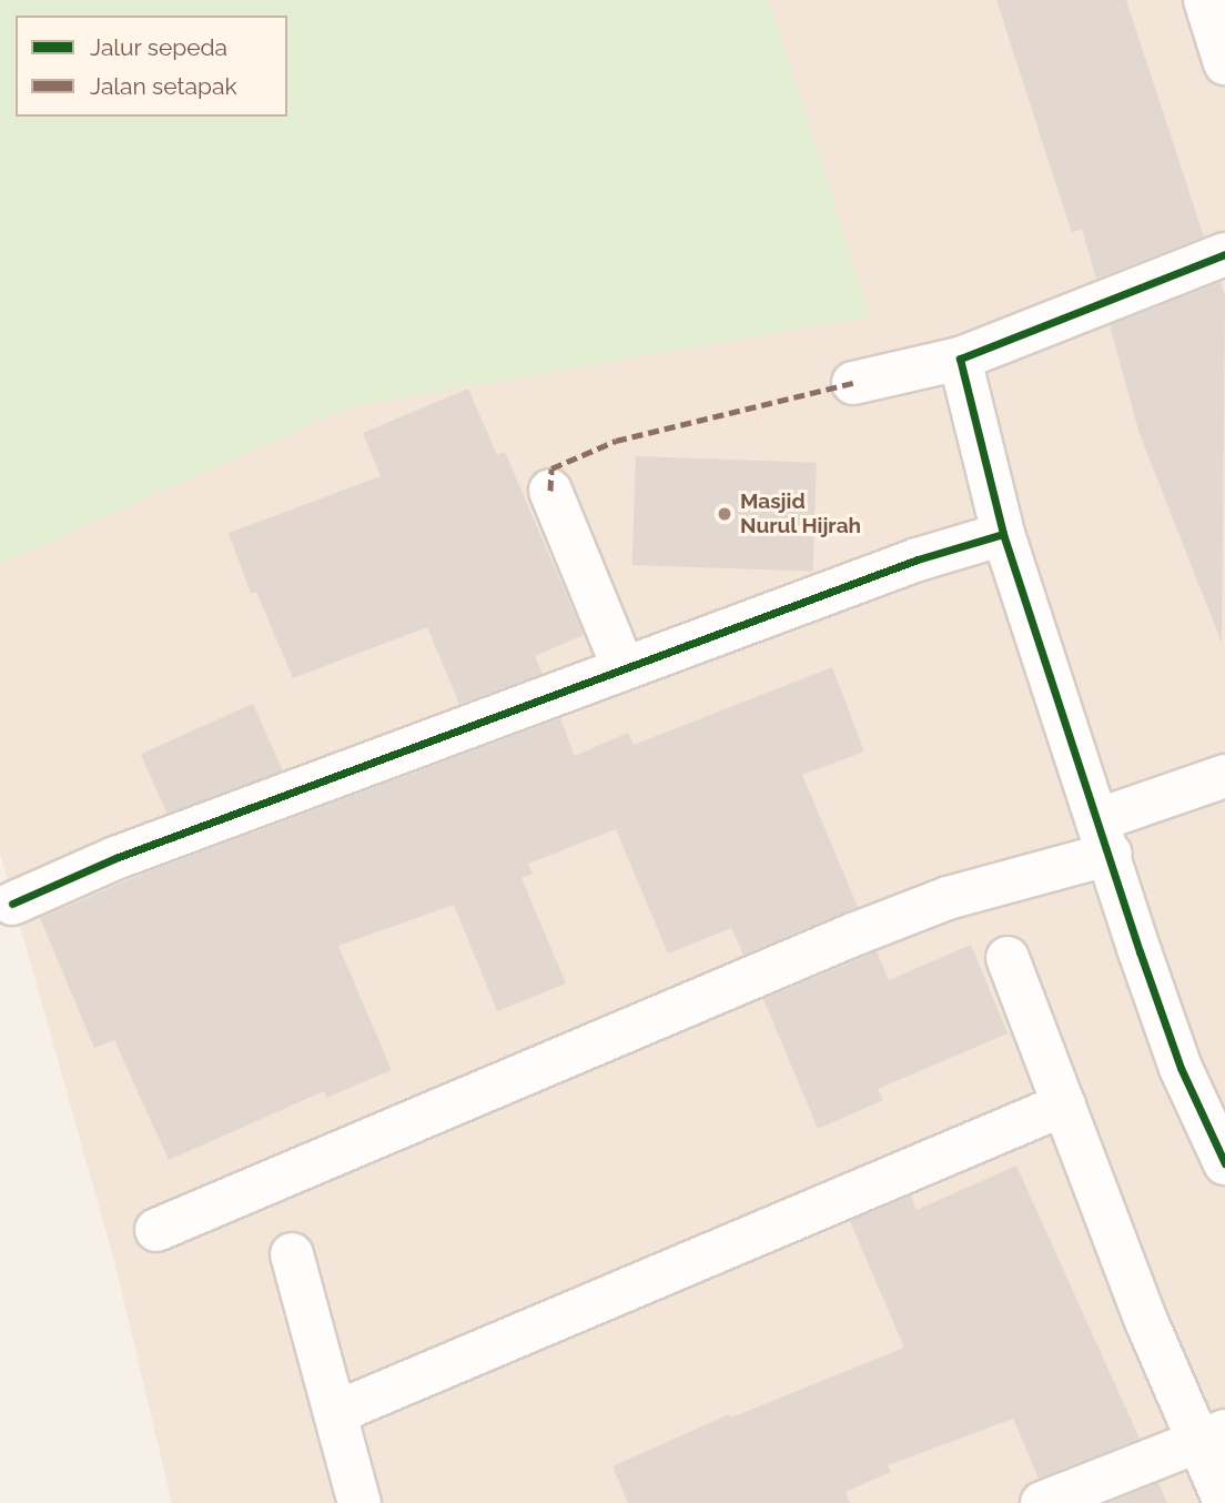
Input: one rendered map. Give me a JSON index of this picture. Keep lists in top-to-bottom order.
{
  "places": ["Masjid Nurul Hijrah"],
  "legend": ["Jalur sepeda", "Jalan setapak"]
}
